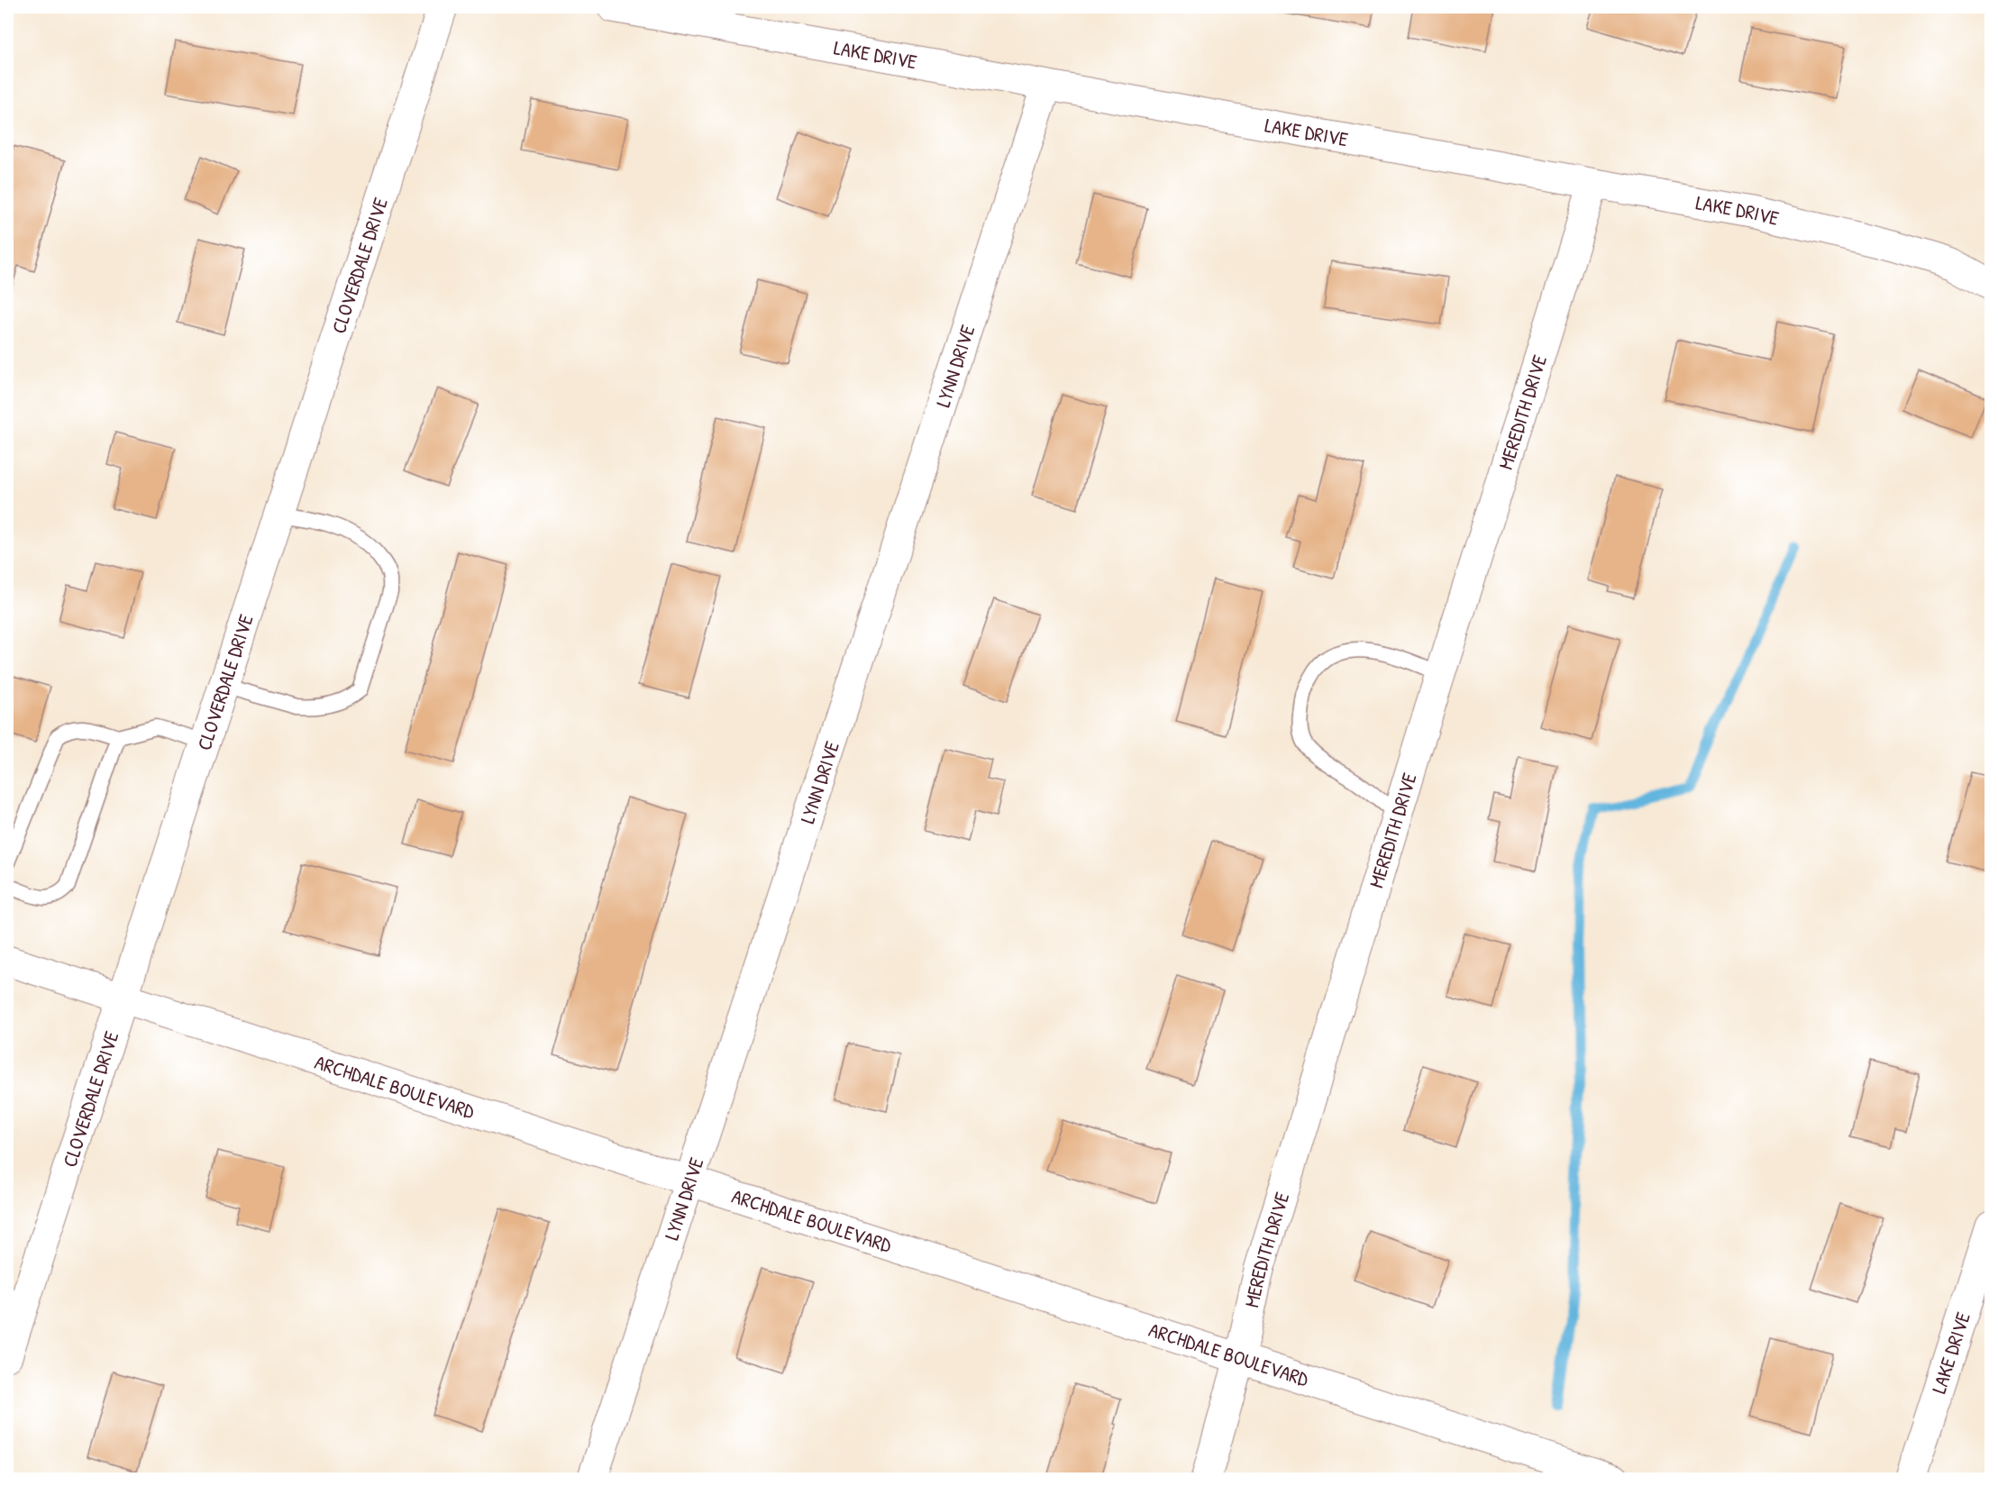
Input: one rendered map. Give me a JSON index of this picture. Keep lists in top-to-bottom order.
{
  "streets": {
    "street": [
      "LAKE DRIVE",
      "CLOVERDALE DRIVE",
      "LYNN DRIVE",
      "MEREDITH DRIVE",
      "ARCHDALE BOULEVARD"
    ]
  },
  "crossings": [
    ["LAKE DRIVE", "LYNN DRIVE"],
    ["LAKE DRIVE", "MEREDITH DRIVE"],
    ["CLOVERDALE DRIVE", "ARCHDALE BOULEVARD"],
    ["LYNN DRIVE", "ARCHDALE BOULEVARD"],
    ["MEREDITH DRIVE", "ARCHDALE BOULEVARD"]
  ]
}
